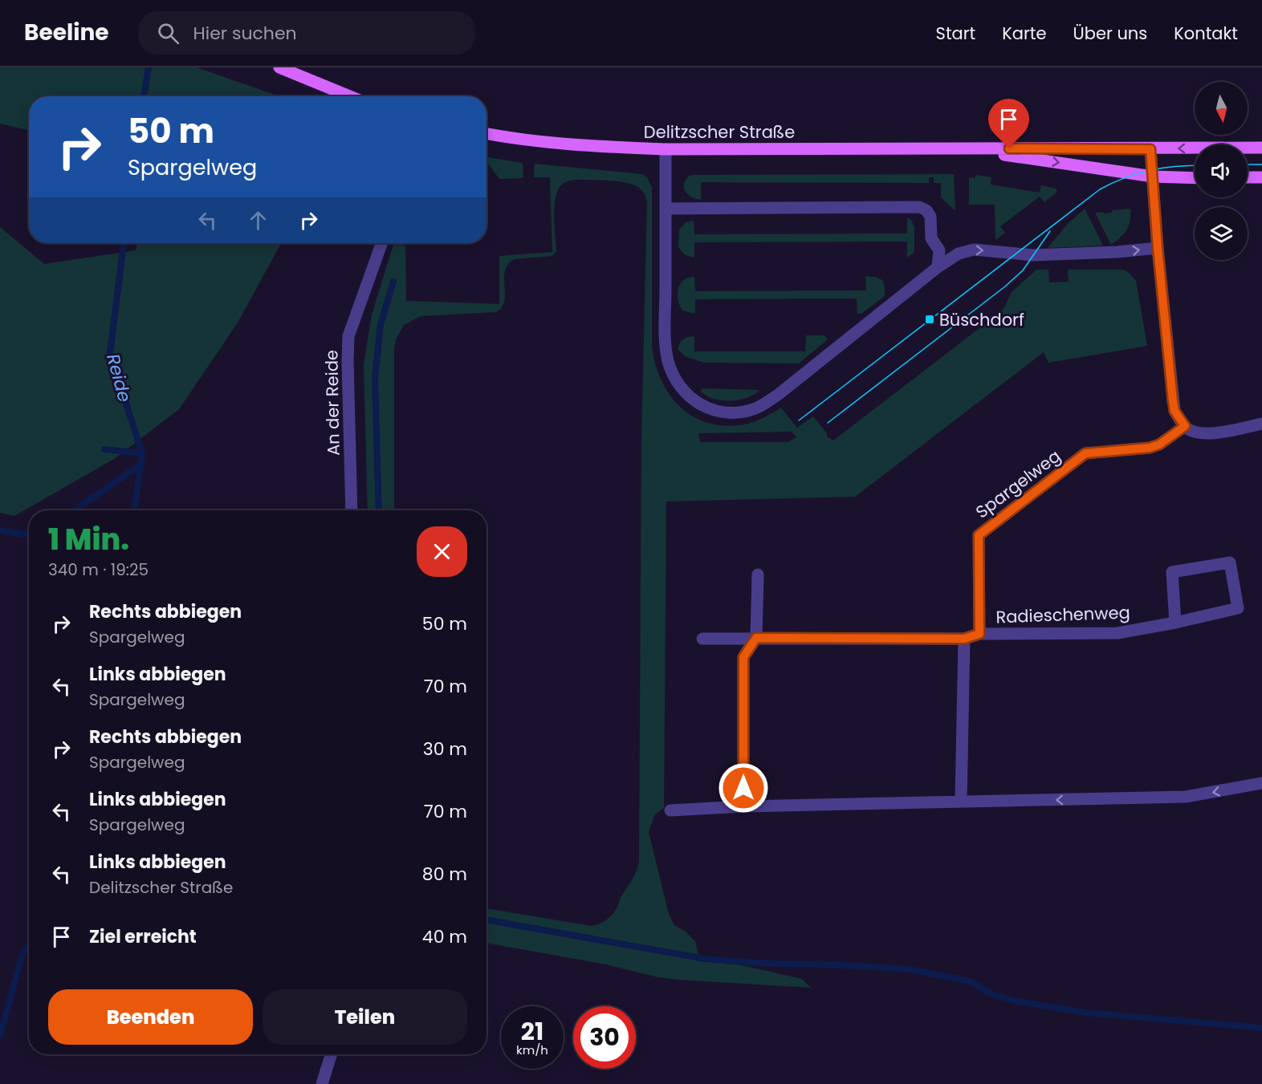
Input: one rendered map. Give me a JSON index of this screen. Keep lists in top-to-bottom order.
{
  "streets": {
    "main road": ["Delitzscher Straße"],
    "street": ["An der Reide", "Spargelweg", "Radieschenweg"]
  },
  "crossings": [
    ["Spargelweg", "Radieschenweg"]
  ],
  "water": ["Reide"],
  "places": {
    "transit": ["Büschdorf"]
  },
  "north": "bottom",
  "page": {
    "header": "Beeline",
    "search": "Hier suchen",
    "nav": [
      "Start",
      "Karte",
      "Über uns",
      "Kontakt"
    ],
    "turn": ["50 m", "Spargelweg"],
    "heading": ["1 Min.", "340 m · 19:25"],
    "list": [
      {
        "name": "Rechts abbiegen",
        "note": "Spargelweg",
        "value": "50 m"
      },
      {
        "name": "Links abbiegen",
        "note": "Spargelweg",
        "value": "70 m"
      },
      {
        "name": "Rechts abbiegen",
        "note": "Spargelweg",
        "value": "30 m"
      },
      {
        "name": "Links abbiegen",
        "note": "Spargelweg",
        "value": "70 m"
      },
      {
        "name": "Links abbiegen",
        "note": "Delitzscher Straße",
        "value": "80 m"
      },
      {
        "name": "Ziel erreicht",
        "value": "40 m"
      }
    ],
    "buttons": ["Beenden", "Teilen"],
    "speed": "21 km/h",
    "limit": "30"
  }
}
